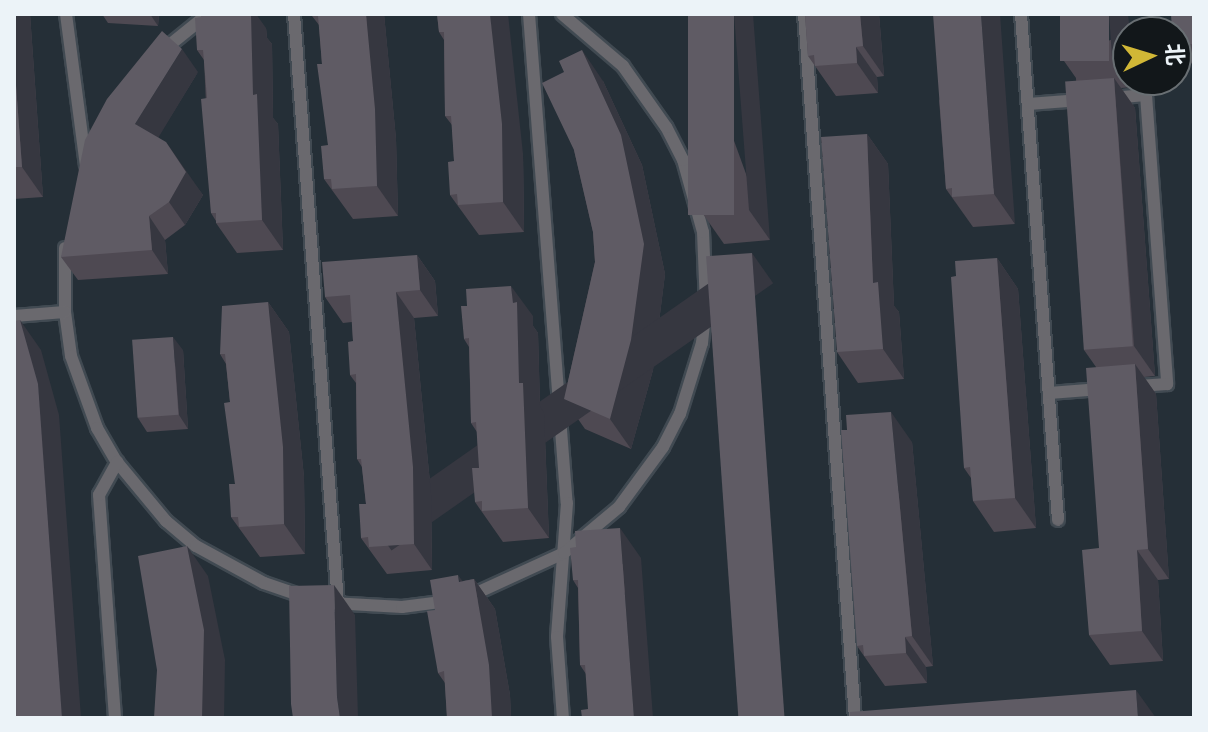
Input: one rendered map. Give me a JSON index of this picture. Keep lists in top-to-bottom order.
{
  "north": "right"
}
